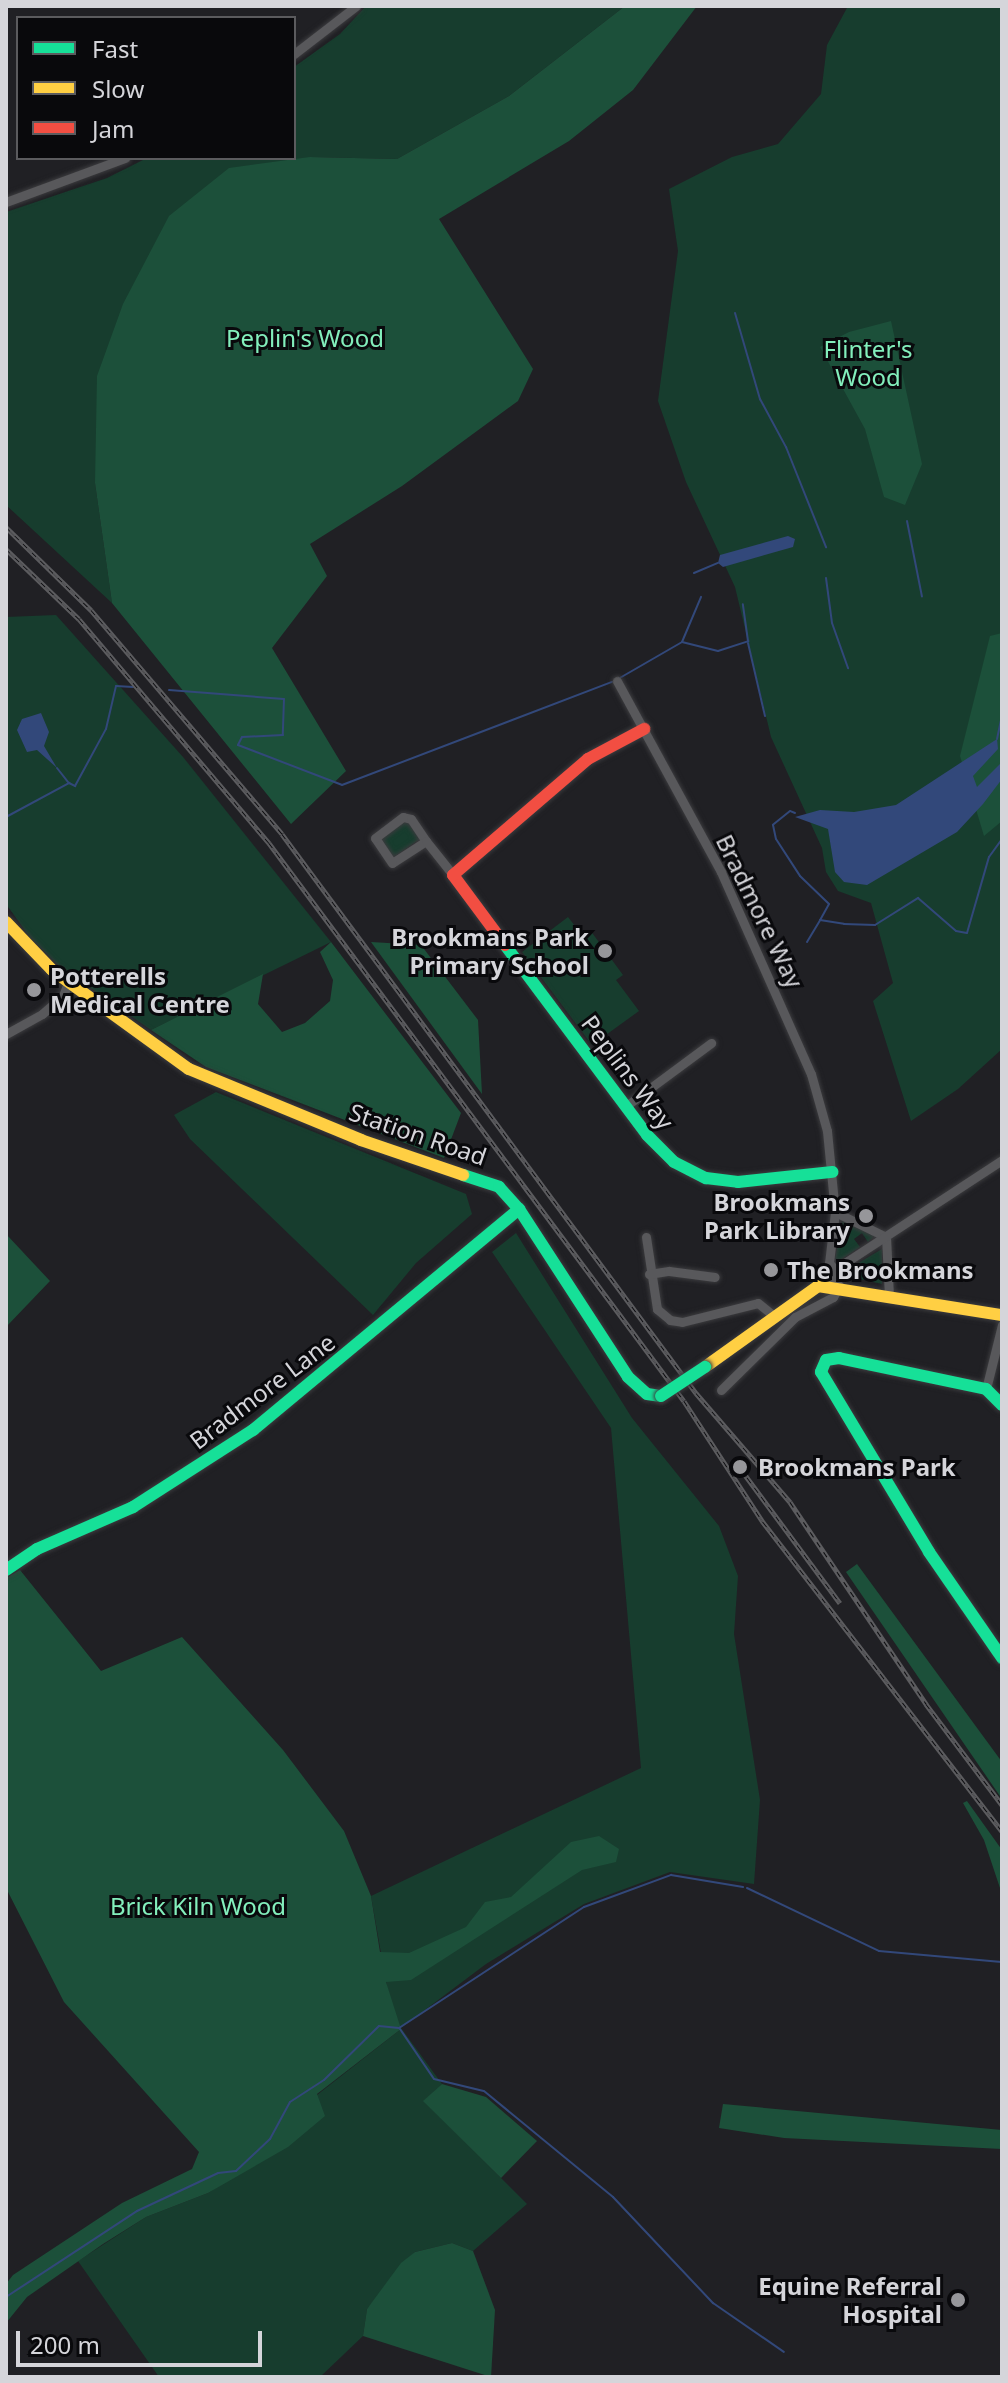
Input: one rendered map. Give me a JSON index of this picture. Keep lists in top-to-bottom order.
{
  "streets": {
    "street": [
      "Bradmore Way",
      "Peplins Way",
      "Station Road",
      "Bradmore Lane"
    ]
  },
  "crossings": [
    ["Bradmore Way", "Peplins Way"],
    ["Bradmore Way", "Station Road"],
    ["Station Road", "Bradmore Lane"]
  ],
  "parks": ["Peplin's Wood", "Flinter's Wood", "Brick Kiln Wood"],
  "places": [
    "Brookmans Park Primary School",
    "Potterells Medical Centre",
    "Brookmans Park Library",
    "The Brookmans",
    "Brookmans Park",
    "Equine Referral Hospital"
  ],
  "legend": ["Fast", "Slow", "Jam"],
  "scale_bar": "200 m"
}
